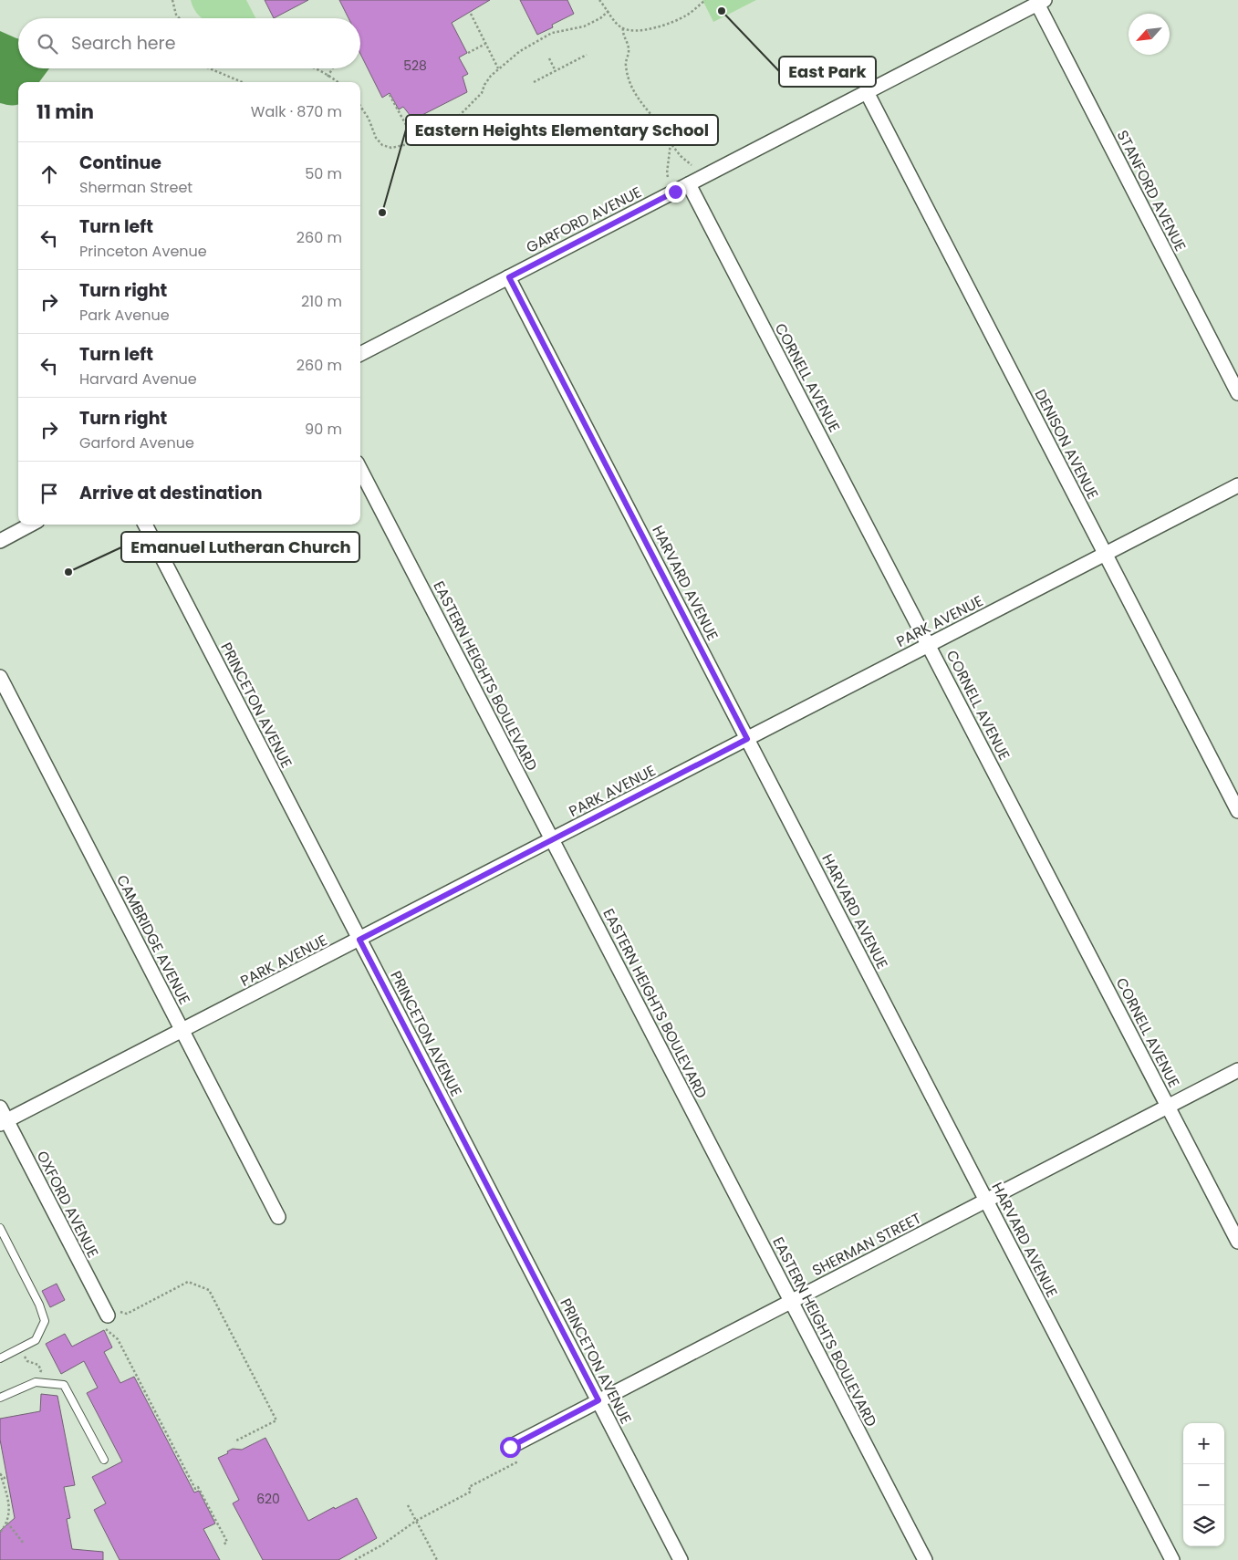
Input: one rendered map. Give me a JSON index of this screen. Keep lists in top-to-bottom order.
{
  "streets": {
    "street": [
      "STANFORD AVENUE",
      "GARFORD AVENUE",
      "CORNELL AVENUE",
      "DENISON AVENUE",
      "HARVARD AVENUE",
      "PARK AVENUE",
      "EASTERN HEIGHTS BOULEVARD",
      "PRINCETON AVENUE",
      "CAMBRIDGE AVENUE",
      "OXFORD AVENUE",
      "SHERMAN STREET"
    ]
  },
  "crossings": [
    ["STANFORD AVENUE", "GARFORD AVENUE"],
    ["GARFORD AVENUE", "CORNELL AVENUE"],
    ["GARFORD AVENUE", "DENISON AVENUE"],
    ["GARFORD AVENUE", "HARVARD AVENUE"],
    ["CORNELL AVENUE", "PARK AVENUE"],
    ["CORNELL AVENUE", "SHERMAN STREET"],
    ["DENISON AVENUE", "PARK AVENUE"],
    ["HARVARD AVENUE", "PARK AVENUE"],
    ["HARVARD AVENUE", "SHERMAN STREET"],
    ["PARK AVENUE", "EASTERN HEIGHTS BOULEVARD"],
    ["PARK AVENUE", "PRINCETON AVENUE"],
    ["PARK AVENUE", "CAMBRIDGE AVENUE"],
    ["PARK AVENUE", "OXFORD AVENUE"],
    ["EASTERN HEIGHTS BOULEVARD", "SHERMAN STREET"],
    ["PRINCETON AVENUE", "SHERMAN STREET"]
  ],
  "places": ["East Park", "Eastern Heights Elementary School", "Emanuel Lutheran Church"],
  "house_numbers": ["528", "620"],
  "north": "bottom left",
  "page": {
    "search": "Search here",
    "heading": ["11 min", "Walk · 870 m"],
    "list": [
      ["Continue", "Sherman Street", "50 m"],
      ["Turn left", "Princeton Avenue", "260 m"],
      ["Turn right", "Park Avenue", "210 m"],
      ["Turn left", "Harvard Avenue", "260 m"],
      ["Turn right", "Garford Avenue", "90 m"],
      "Arrive at destination"
    ],
    "map_buttons": ["+", "−"]
  }
}
